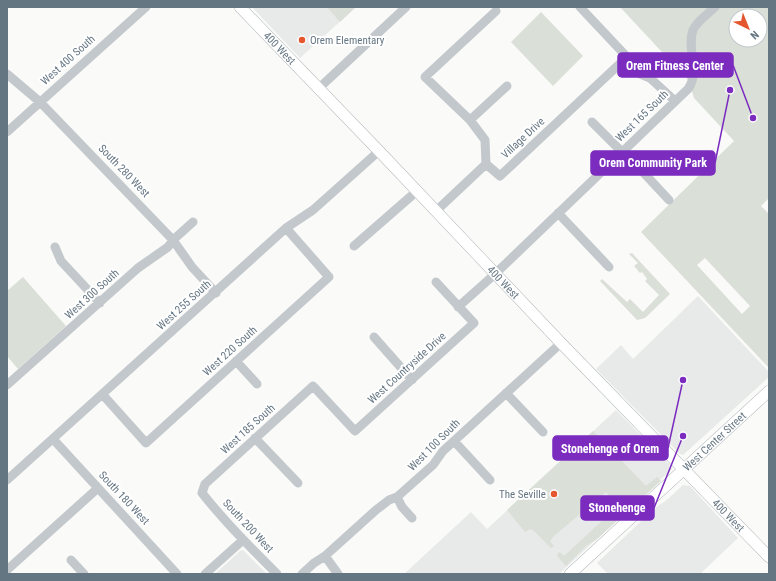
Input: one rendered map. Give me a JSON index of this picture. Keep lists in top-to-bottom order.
{
  "streets": {
    "main road": ["400 West", "West Center Street"],
    "street": [
      "West 400 South",
      "West 165 South",
      "Village Drive",
      "South 280 West",
      "West 300 South",
      "West 255 South",
      "West 220 South",
      "West Countryside Drive",
      "West 185 South",
      "West 100 South",
      "South 180 West",
      "South 200 West"
    ]
  },
  "crossings": [
    ["400 West", "West 165 South"],
    ["400 West", "West 255 South"],
    ["400 West", "West Center Street"],
    ["400 West", "West 100 South"],
    ["West 400 South", "South 280 West"],
    ["South 280 West", "West 300 South"],
    ["South 280 West", "West 255 South"],
    ["West 255 South", "West 220 South"],
    ["West 255 South", "South 180 West"],
    ["West Countryside Drive", "West 185 South"],
    ["West 185 South", "South 200 West"]
  ],
  "places": [
    "Orem Elementary",
    "Orem Community Park",
    "Orem Fitness Center",
    "Stonehenge of Orem",
    "Stonehenge",
    "The Seville"
  ],
  "north": "bottom right"
}
